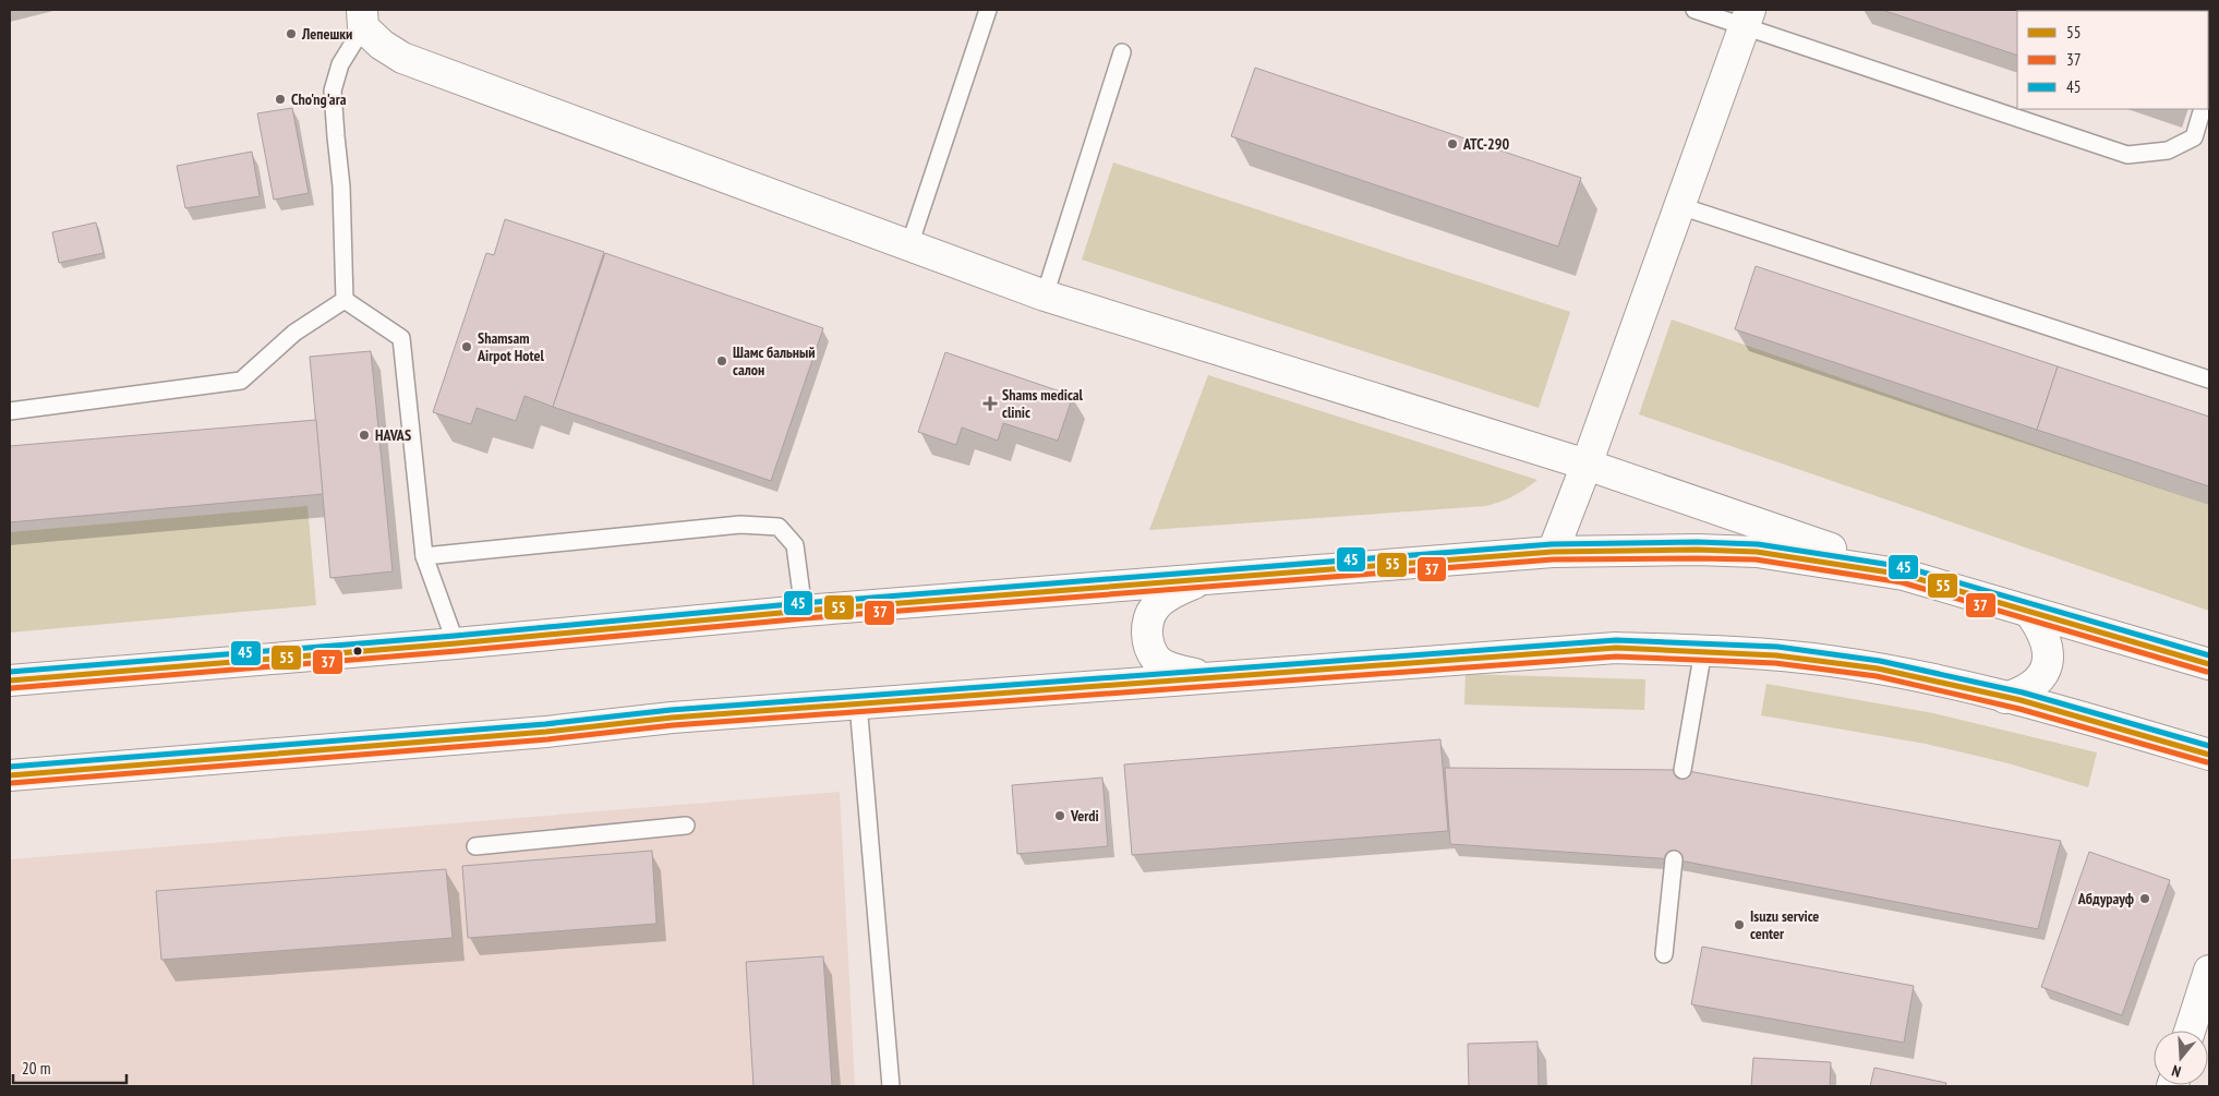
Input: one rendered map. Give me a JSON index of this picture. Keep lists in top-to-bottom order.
{
  "places": {
    "other": [
      "Лепешки",
      "Cho'ng'ara",
      "ATC-290",
      "Shamsam Airpot Hotel",
      "Шамс бальный салон",
      "HAVAS",
      "Verdi",
      "Абдурауф",
      "Isuzu service center"
    ],
    "health": ["Shams medical clinic"]
  },
  "lines": ["transit line 45", "transit line 55", "transit line 37"],
  "legend": ["55", "37", "45"],
  "scale_bar": "20 m",
  "north": "bottom"
}
